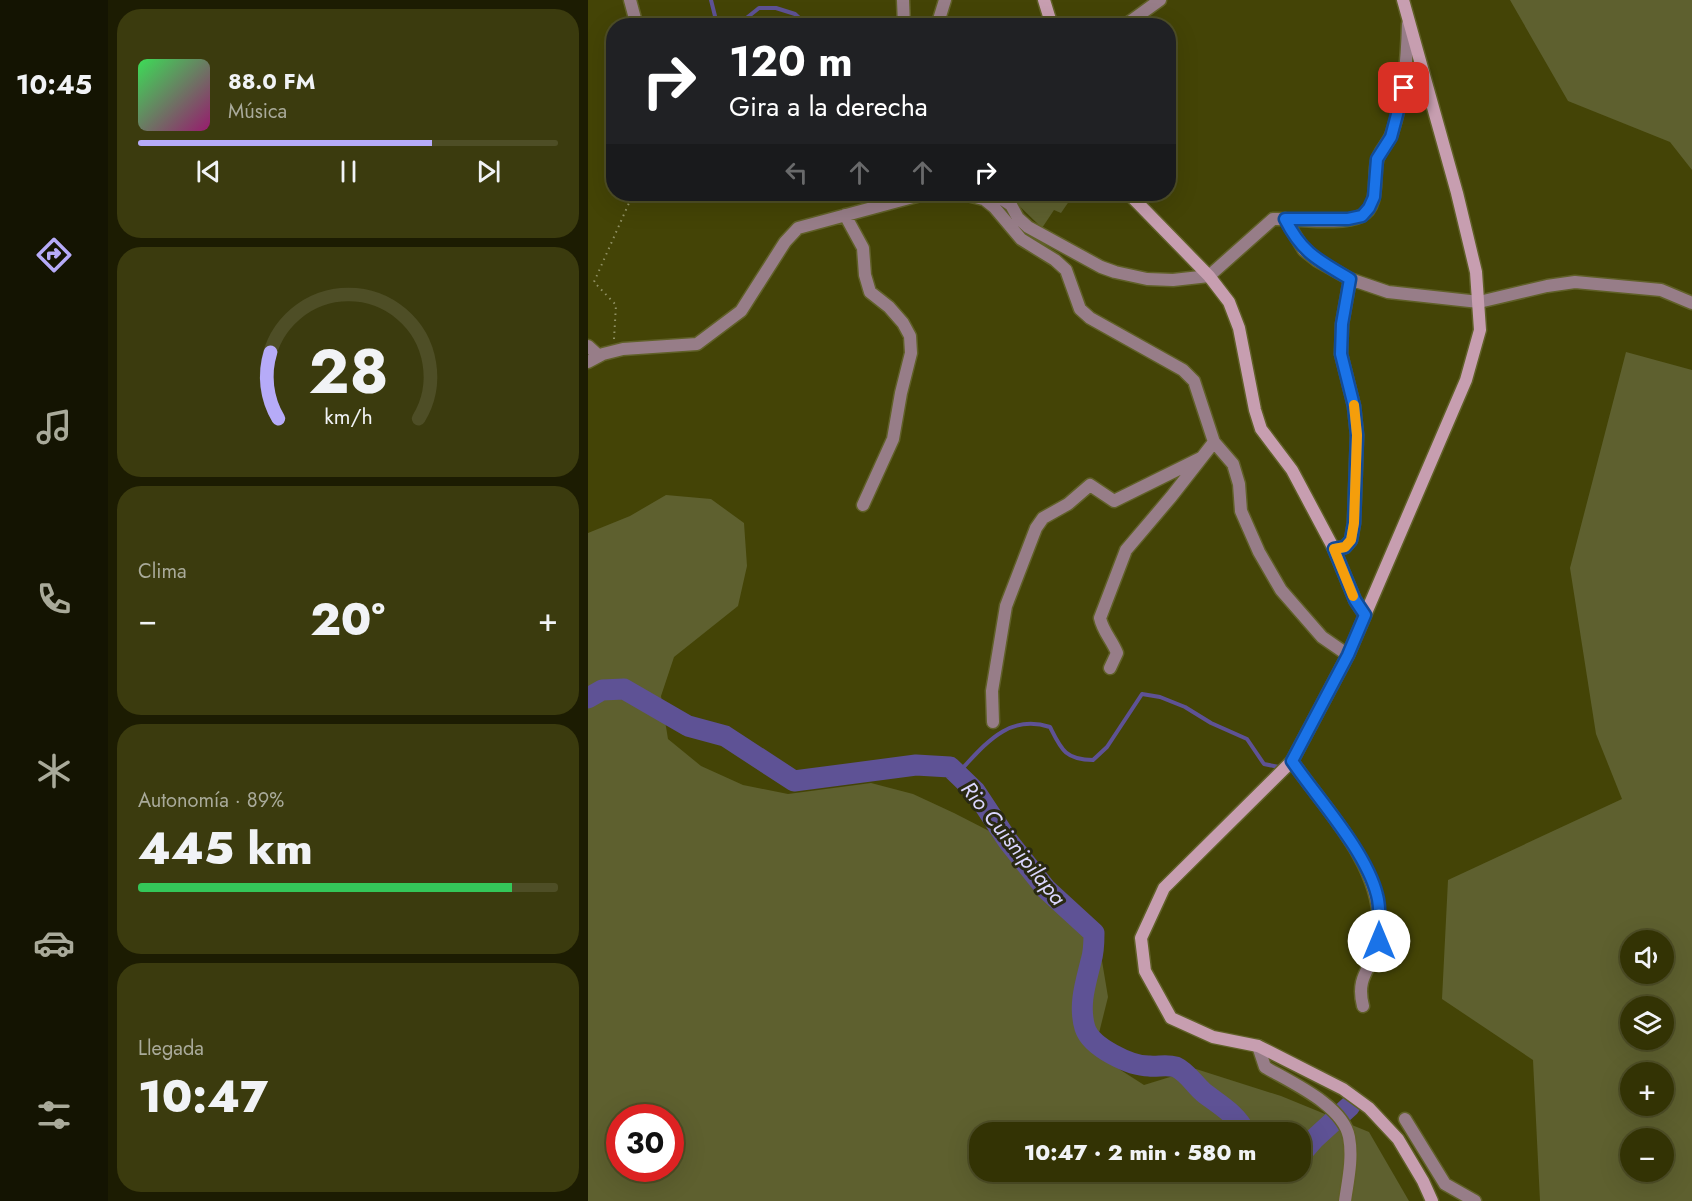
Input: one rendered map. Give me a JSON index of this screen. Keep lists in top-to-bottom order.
{
  "water": ["Rio Cuisnipilapa"],
  "page": {
    "tabs": "10:45",
    "turn": ["120 m", "Gira a la derecha"],
    "song": ["88.0 FM", "Música"],
    "tile": [
      "Clima",
      ["Autonomía · 89%", "445 km"],
      ["Llegada", "10:47"]
    ],
    "heat": ["−", "20°", "+"],
    "map_buttons": ["+", "−"],
    "limit": "30",
    "trip": "10:47 · 2 min · 580 m",
    "gauge": ["28", "km/h"]
  }
}
